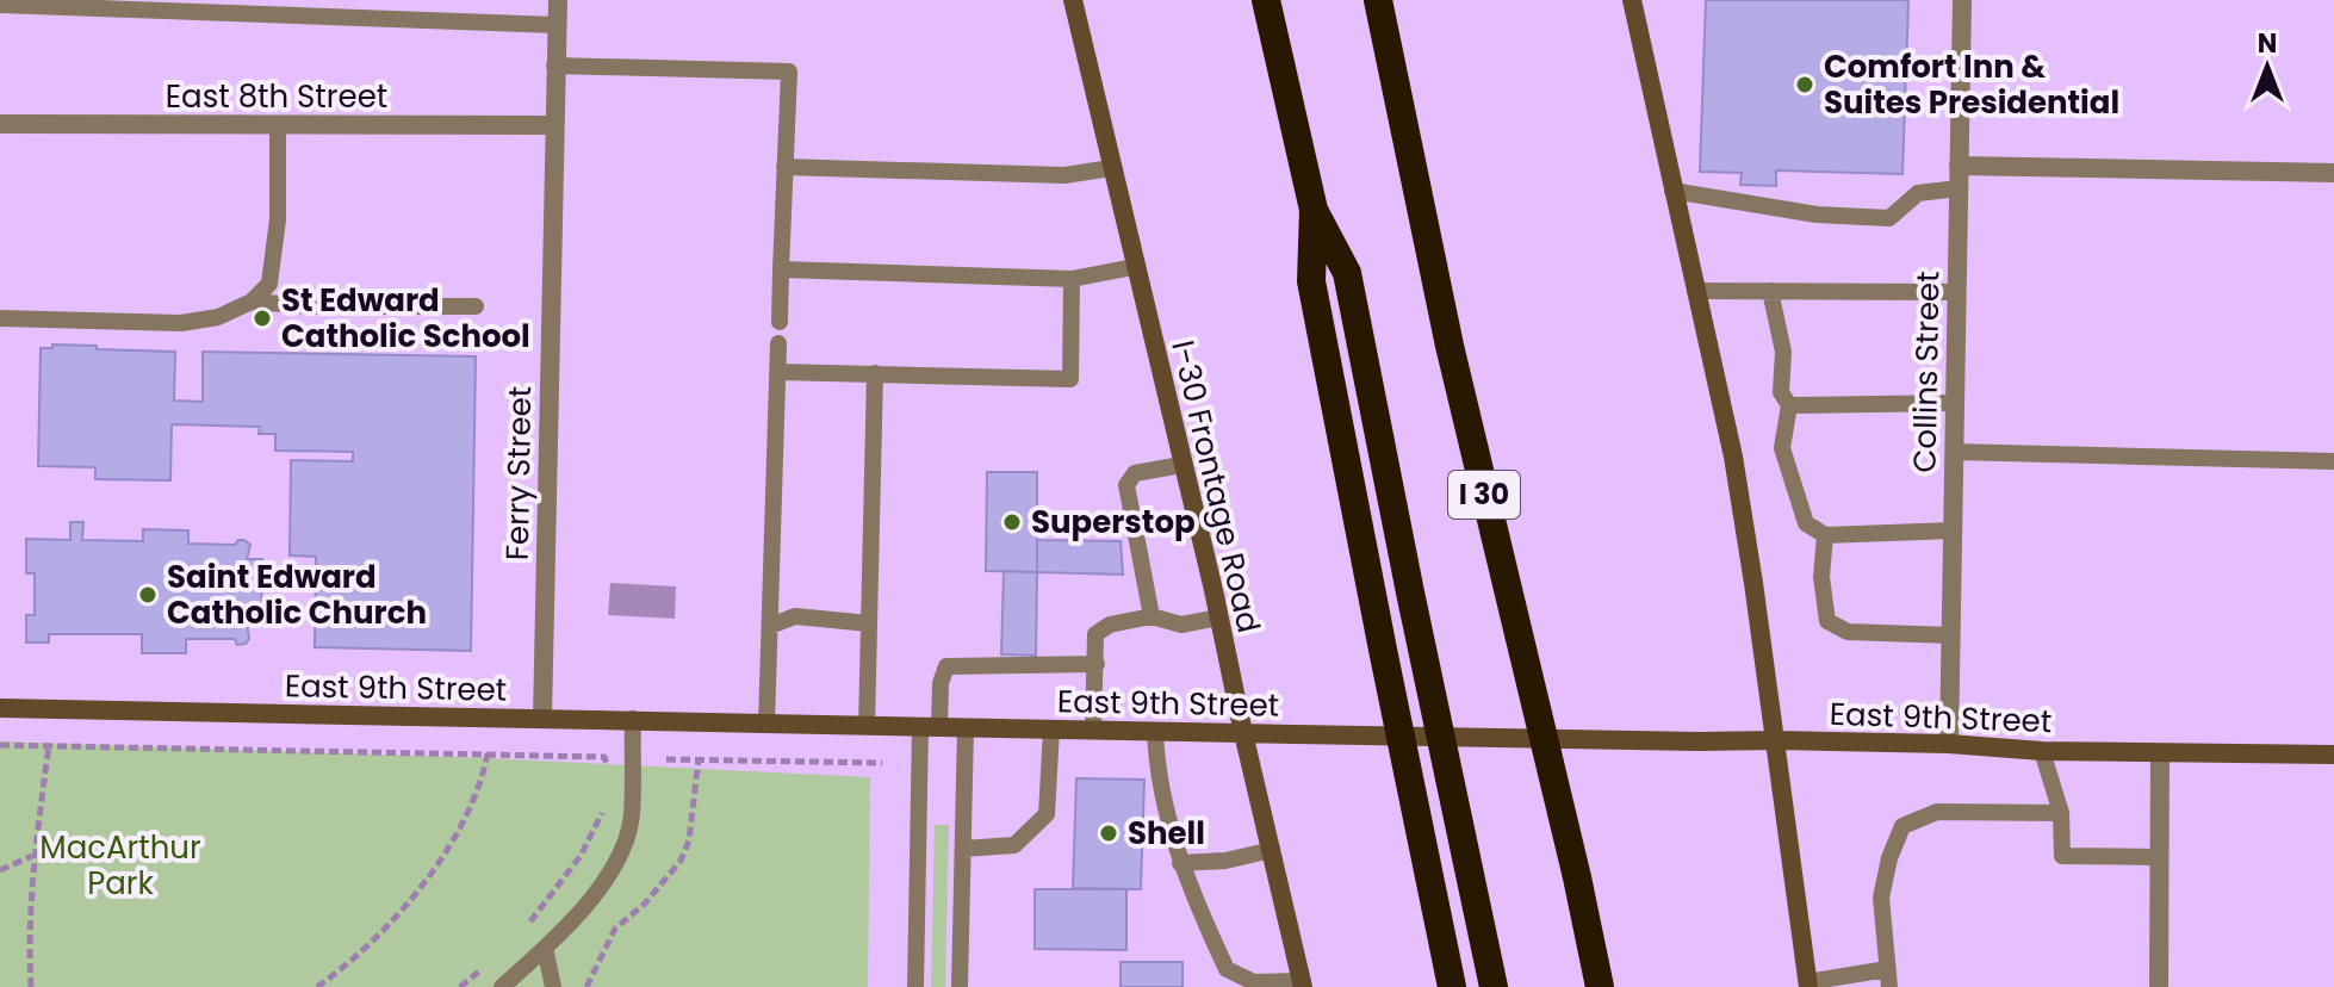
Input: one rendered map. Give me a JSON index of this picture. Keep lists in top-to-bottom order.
{
  "streets": {
    "highway": ["I 30"],
    "main road": ["I-30 Frontage Road", "East 9th Street"],
    "street": ["East 8th Street", "Collins Street", "Ferry Street"]
  },
  "crossings": [
    ["East 8th Street", "Ferry Street"],
    ["Collins Street", "East 9th Street"],
    ["Ferry Street", "East 9th Street"],
    ["I-30 Frontage Road", "East 9th Street"]
  ],
  "parks": ["MacArthur Park"],
  "places": [
    "Comfort Inn & Suites Presidential",
    "St Edward Catholic School",
    "Superstop",
    "Saint Edward Catholic Church",
    "Shell"
  ],
  "north": "top"
}
